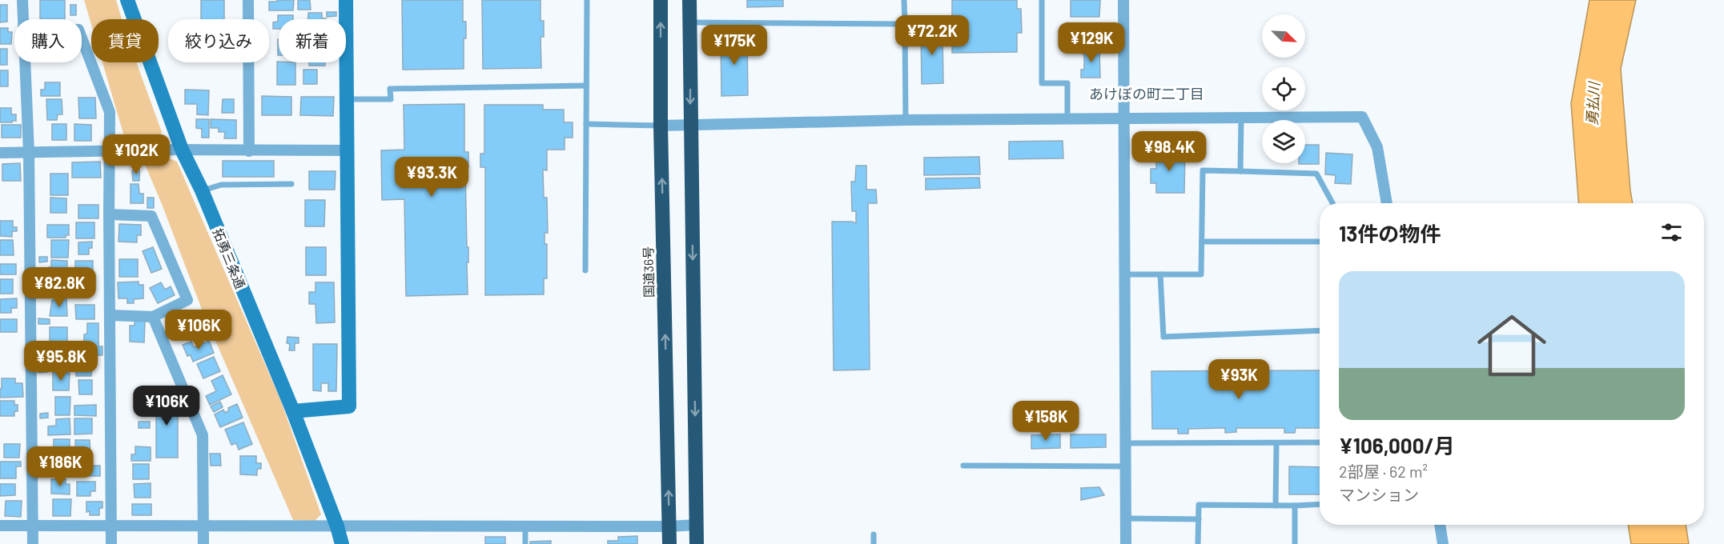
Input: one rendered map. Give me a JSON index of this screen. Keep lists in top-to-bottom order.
{
  "streets": {
    "highway": ["国道36号"],
    "street": ["拓勇三条通"]
  },
  "districts": ["あけぼの町二丁目"],
  "water": ["勇払川"],
  "north": "bottom right",
  "page": {
    "price": [
      "¥72.2K",
      "¥129K",
      "¥175K",
      "¥98.4K",
      "¥102K",
      "¥93.3K",
      "¥82.8K",
      "¥106K",
      "¥95.8K",
      "¥93K",
      "¥106K",
      "¥158K",
      "¥186K"
    ],
    "chip": [
      "購入",
      "賃貸",
      "絞り込み",
      "新着"
    ],
    "heading": "13件の物件",
    "list": [
      {
        "name": "¥106,000/月",
        "note": "2部屋 · 62 m² · マンション"
      }
    ]
  }
}
